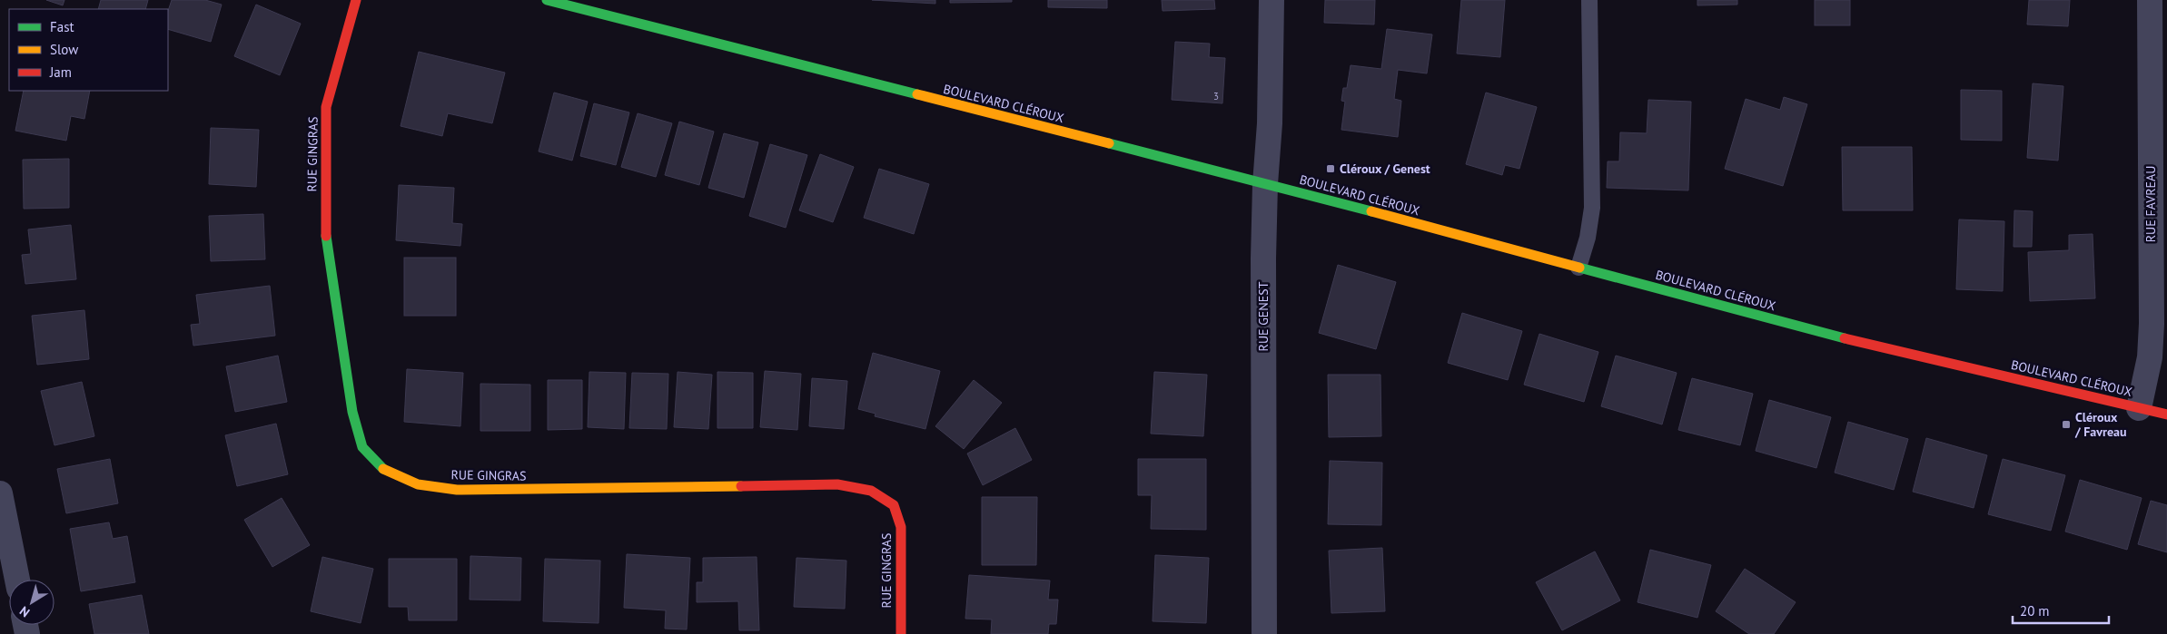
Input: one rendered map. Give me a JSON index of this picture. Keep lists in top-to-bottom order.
{
  "streets": {
    "street": [
      "BOULEVARD CLÉROUX",
      "RUE GINGRAS",
      "RUE FAVREAU",
      "RUE GENEST"
    ]
  },
  "crossings": [
    ["BOULEVARD CLÉROUX", "RUE FAVREAU"],
    ["BOULEVARD CLÉROUX", "RUE GENEST"]
  ],
  "places": {
    "transit": ["Cléroux / Genest", "Cléroux / Favreau"]
  },
  "house_numbers": ["3"],
  "legend": ["Fast", "Slow", "Jam"],
  "scale_bar": "20 m",
  "north": "bottom left"
}
